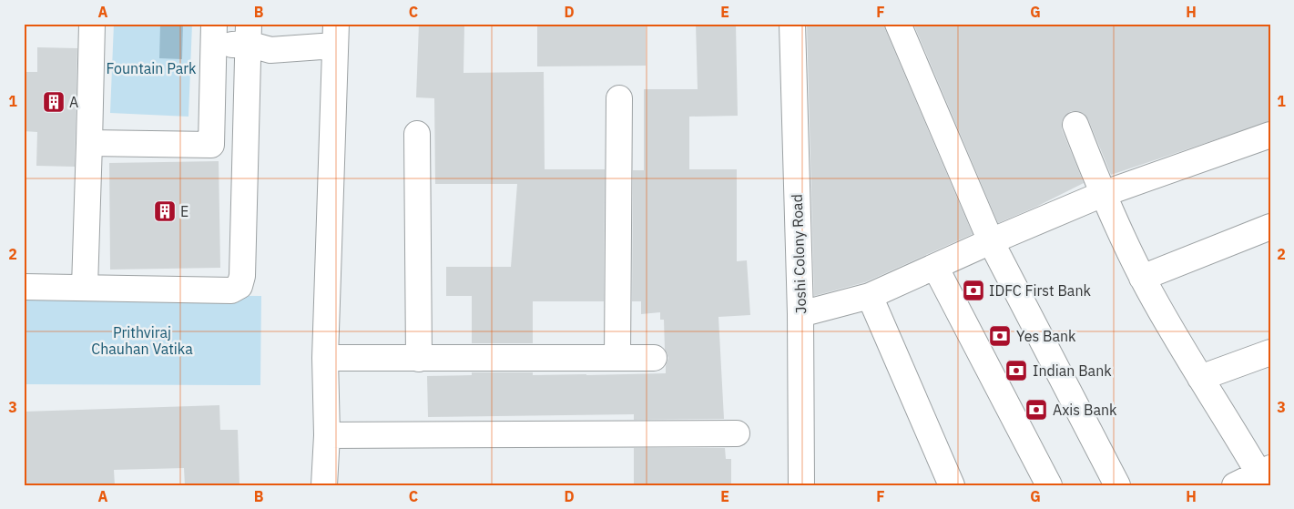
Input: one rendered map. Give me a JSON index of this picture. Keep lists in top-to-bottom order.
{
  "streets": {
    "street": ["Joshi Colony Road"]
  },
  "parks": ["Fountain Park", "Prithviraj Chauhan Vatika"],
  "places": {
    "building": ["A", "E"],
    "bank": [
      "IDFC First Bank",
      "Yes Bank",
      "Indian Bank",
      "Axis Bank"
    ]
  },
  "grid": {
    "columns": [
      "A",
      "B",
      "C",
      "D",
      "E",
      "F",
      "G",
      "H"
    ],
    "rows": ["1", "2", "3"]
  }
}
